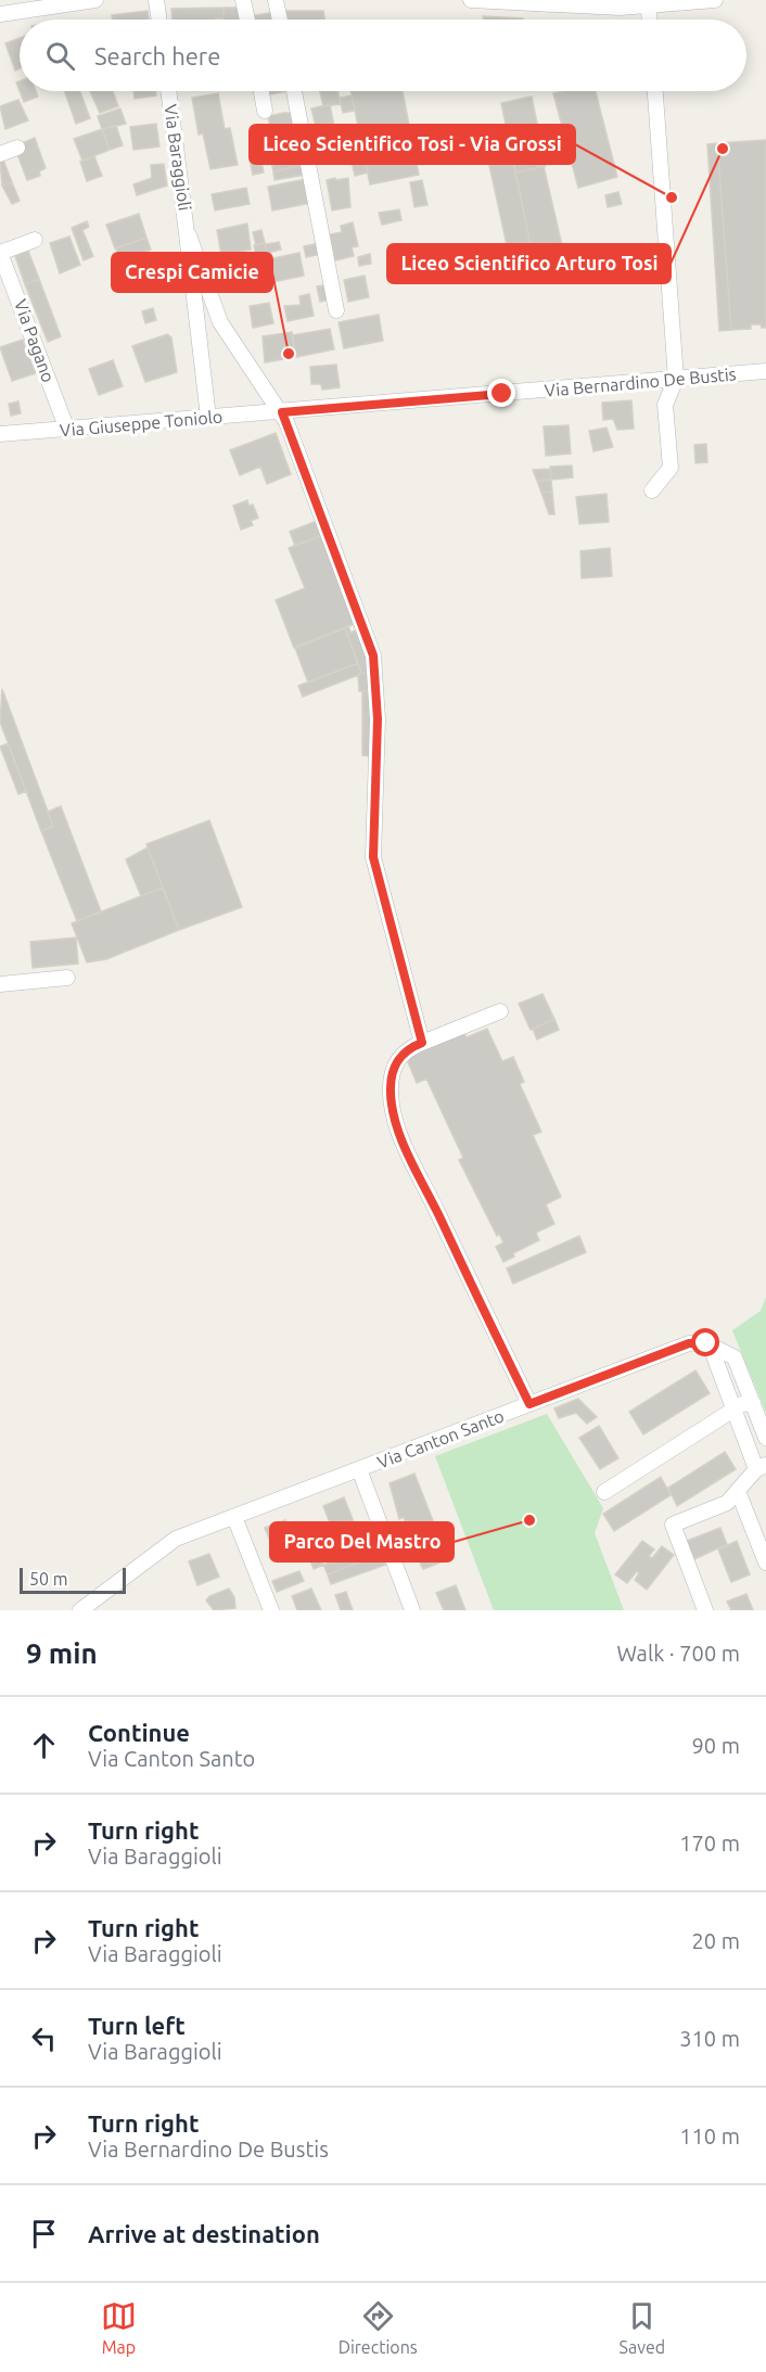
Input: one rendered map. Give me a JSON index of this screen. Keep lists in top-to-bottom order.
{
  "streets": {
    "street": [
      "Via Baraggioli",
      "Via Pagano",
      "Via Bernardino De Bustis",
      "Via Giuseppe Toniolo",
      "Via Canton Santo"
    ]
  },
  "crossings": [
    ["Via Baraggioli", "Via Bernardino De Bustis"],
    ["Via Baraggioli", "Via Giuseppe Toniolo"],
    ["Via Pagano", "Via Giuseppe Toniolo"],
    ["Via Bernardino De Bustis", "Via Giuseppe Toniolo"]
  ],
  "places": [
    "Liceo Scientifico Arturo Tosi",
    "Liceo Scientifico Tosi - Via Grossi",
    "Crespi Camicie",
    "Parco Del Mastro"
  ],
  "scale_bar": "50 m",
  "page": {
    "search": "Search here",
    "scale": "50 m",
    "heading": ["9 min", "Walk · 700 m"],
    "list": [
      ["Continue", "Via Canton Santo", "90 m"],
      ["Turn right", "Via Baraggioli", "170 m"],
      ["Turn right", "Via Baraggioli", "20 m"],
      ["Turn left", "Via Baraggioli", "310 m"],
      ["Turn right", "Via Bernardino De Bustis", "110 m"],
      "Arrive at destination"
    ],
    "nav": ["Map", "Directions", "Saved"]
  }
}
